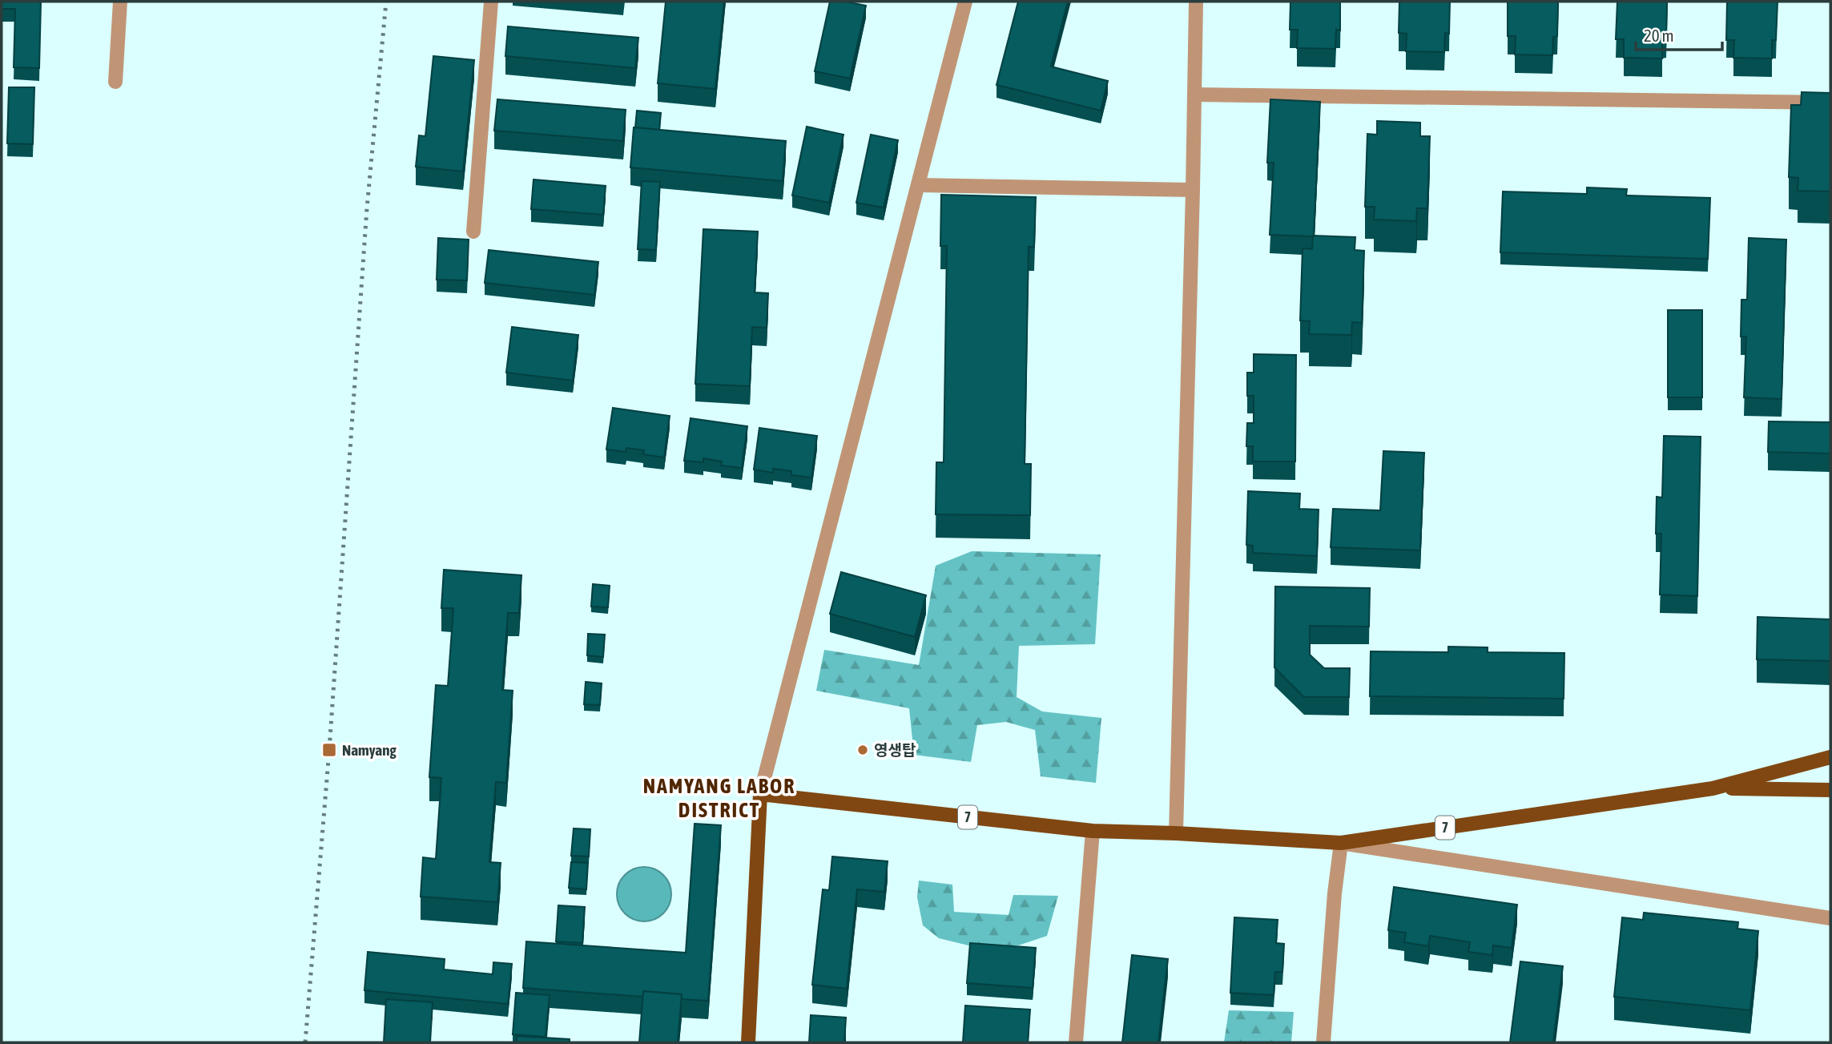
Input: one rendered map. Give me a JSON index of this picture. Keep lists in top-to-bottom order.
{
  "streets": {
    "main road": ["7"]
  },
  "districts": ["NAMYANG LABOR DISTRICT"],
  "places": {
    "transit": ["Namyang"],
    "other": ["영생탑"]
  },
  "scale_bar": "20 m"
}
